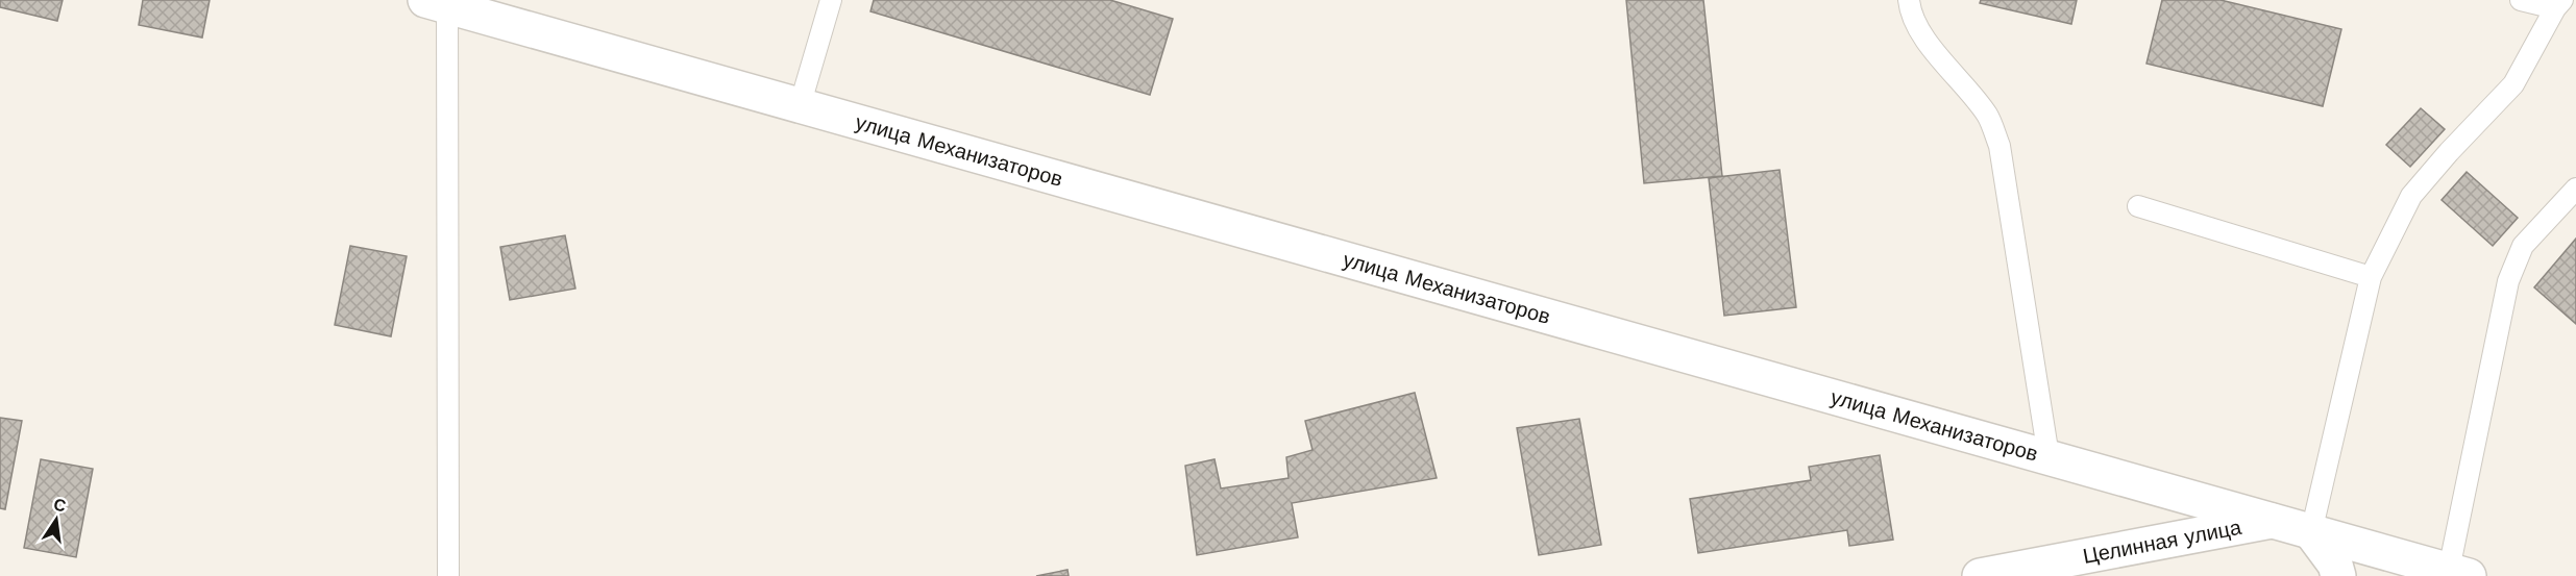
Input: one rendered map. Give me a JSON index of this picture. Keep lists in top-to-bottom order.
{
  "streets": {
    "street": ["улица Механизаторов", "Целинная улица"]
  },
  "crossings": [
    ["улица Механизаторов", "Целинная улица"]
  ],
  "north": "top"
}
